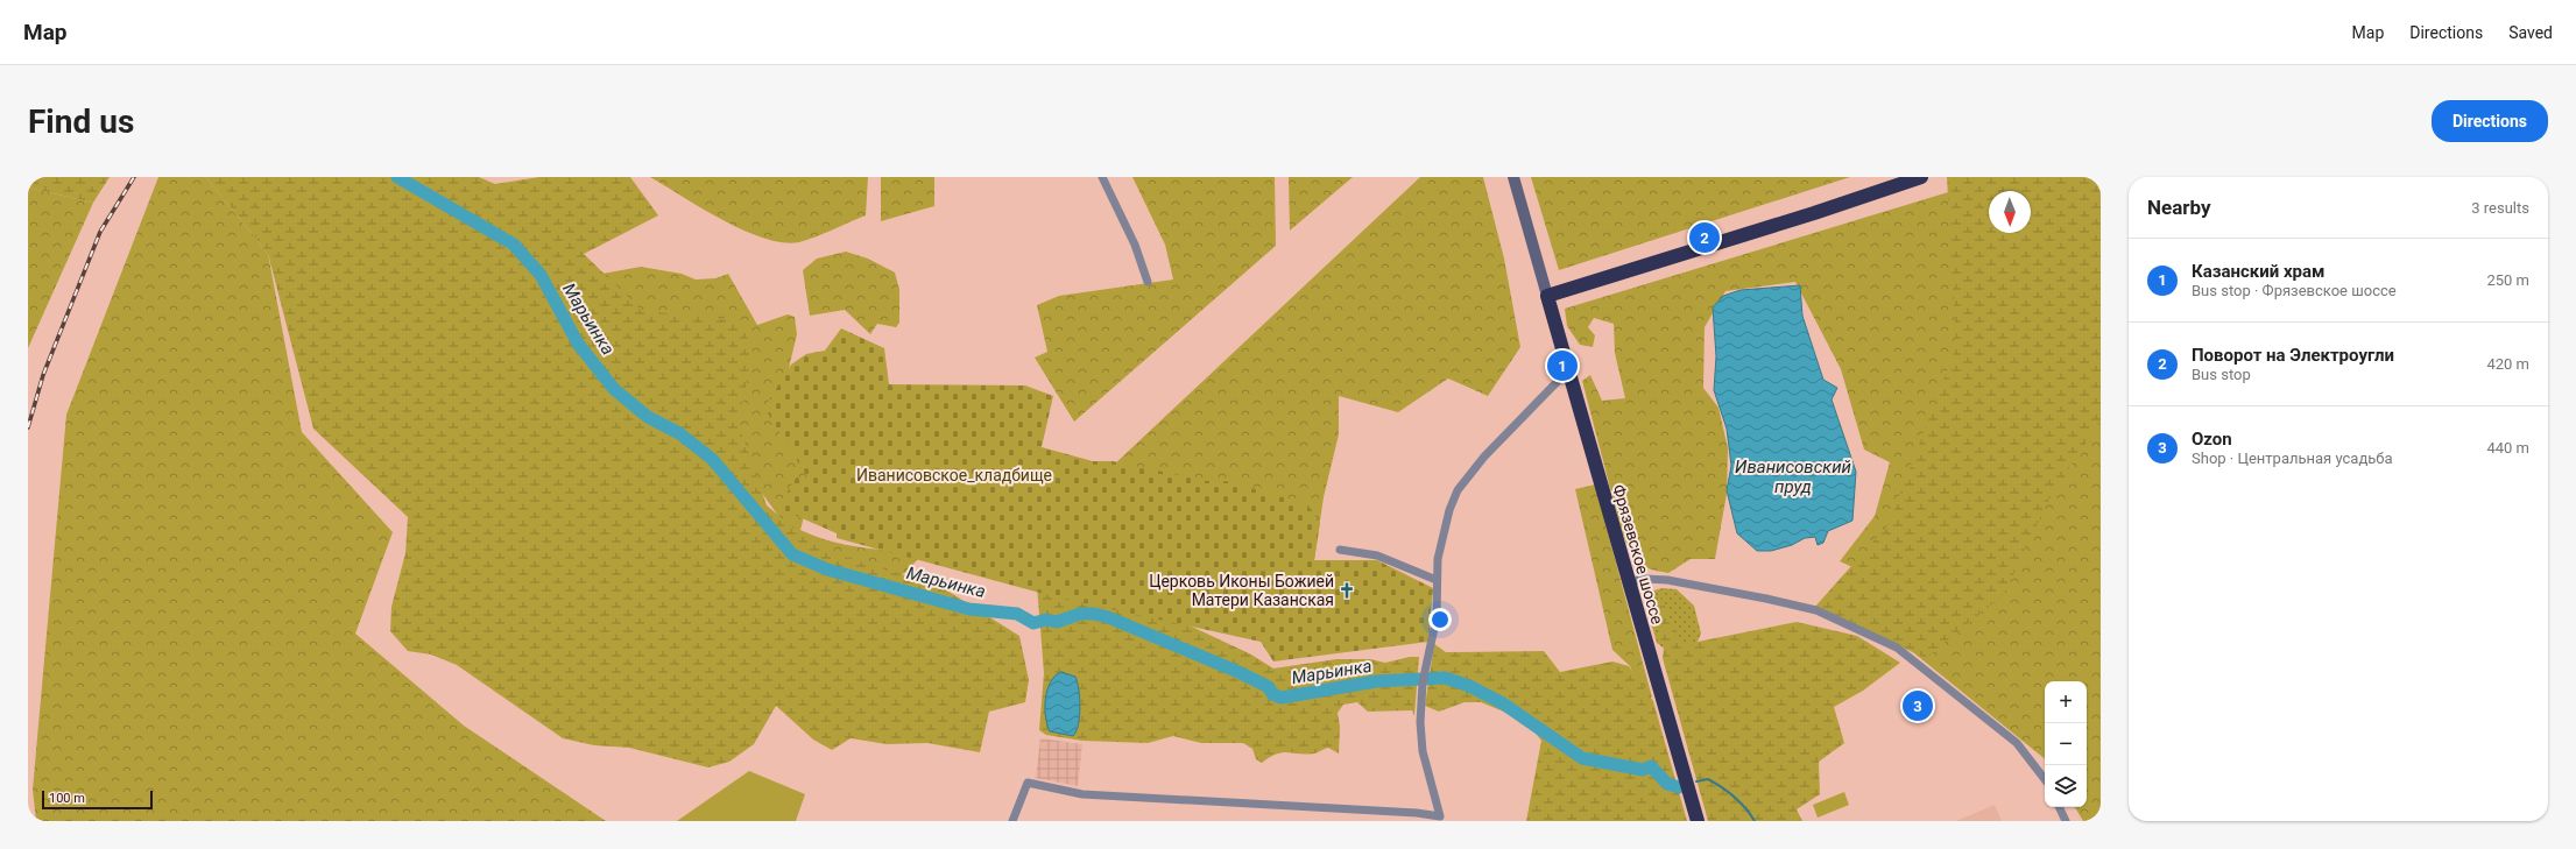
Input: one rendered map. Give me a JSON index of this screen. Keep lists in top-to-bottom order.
{
  "streets": {
    "highway": ["Фрязевское шоссе"]
  },
  "water": ["Марьинка", "Иванисовский пруд"],
  "parks": ["Иванисовское_кладбище"],
  "places": {
    "church": ["Церковь Иконы Божией Матери Казанская"]
  },
  "scale_bar": "100 m",
  "north": "bottom",
  "page": {
    "header": "Map",
    "nav": ["Map", "Directions", "Saved"],
    "buttons": "Directions",
    "title": "Find us",
    "heading": ["Nearby", "3 results"],
    "pins": ["2", "1", "3"],
    "list": [
      {
        "mark": "1",
        "name": "Казанский храм",
        "note": "Bus stop · Фрязевское шоссе",
        "value": "250 m"
      },
      {
        "mark": "2",
        "name": "Поворот на Электроугли",
        "note": "Bus stop",
        "value": "420 m"
      },
      {
        "mark": "3",
        "name": "Ozon",
        "note": "Shop · Центральная усадьба",
        "value": "440 m"
      }
    ],
    "map_buttons": ["+", "−"],
    "scale": "100 m"
  }
}
